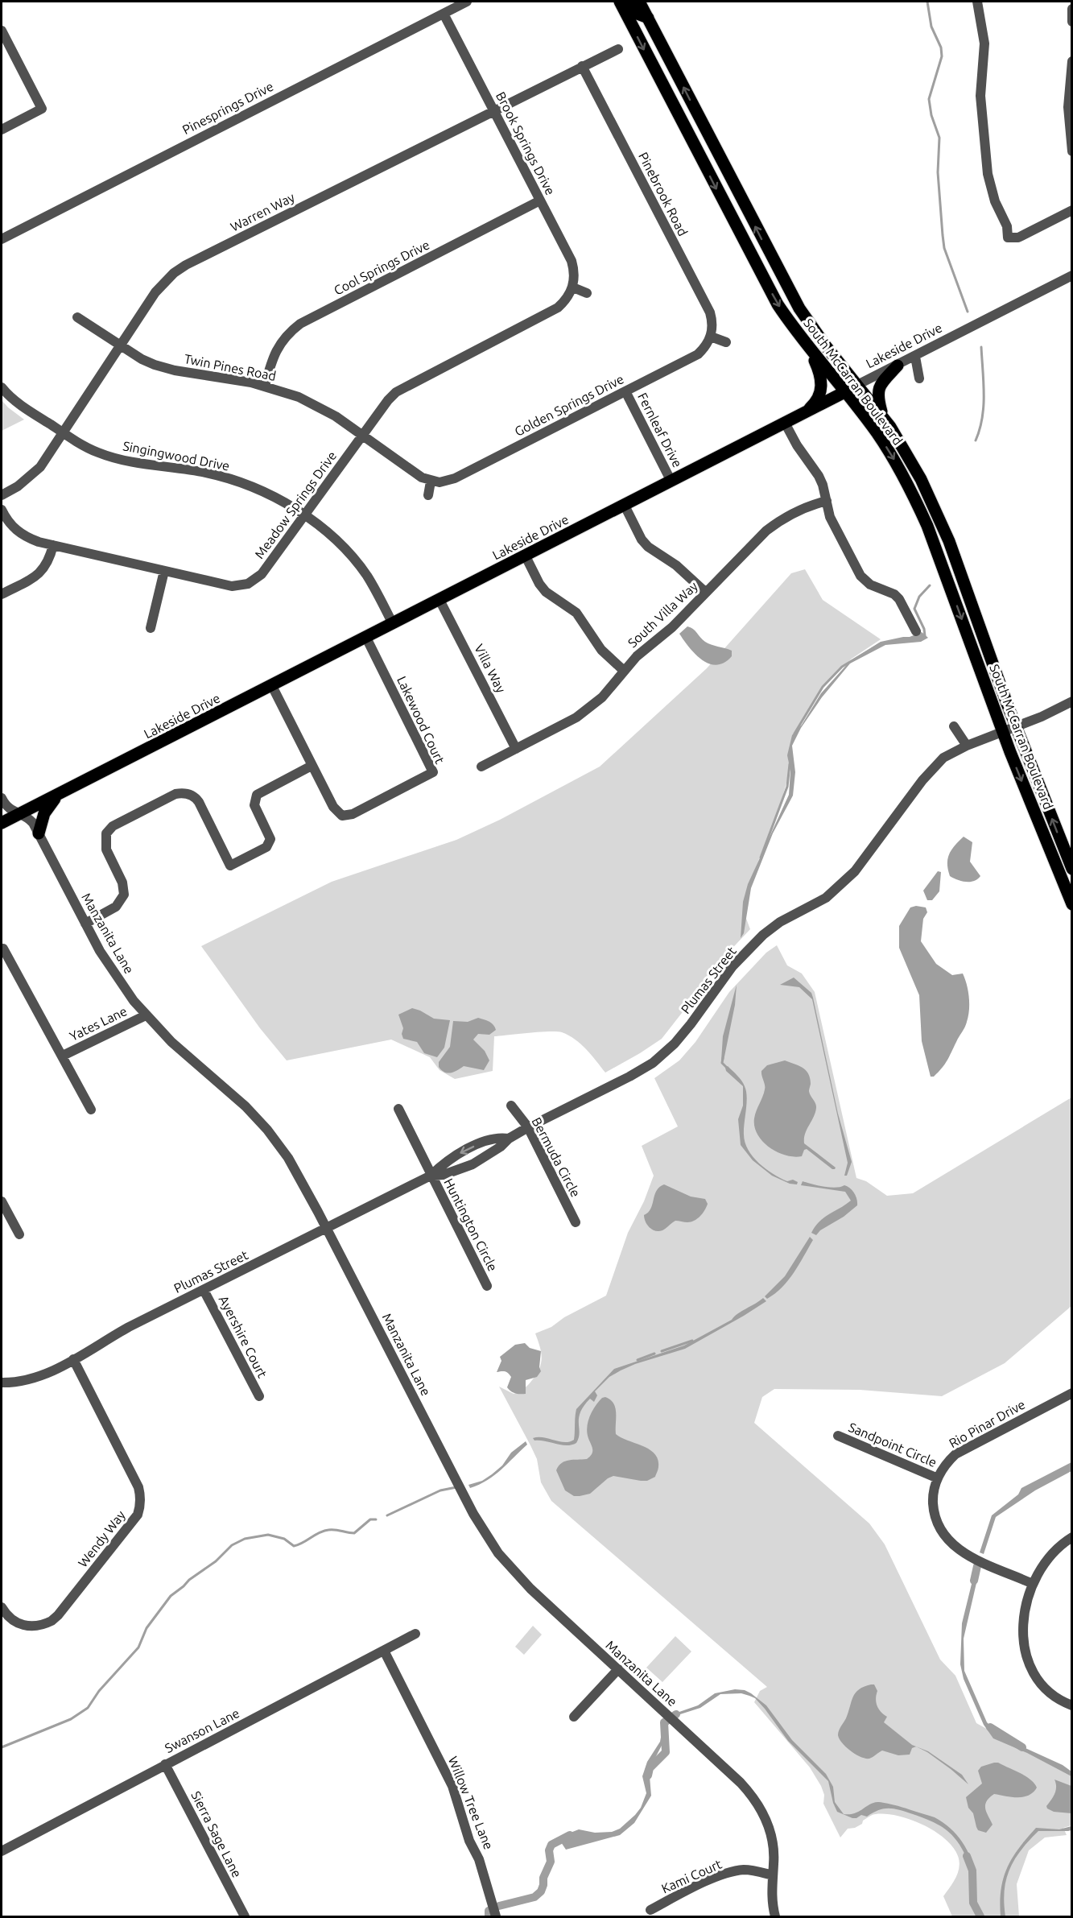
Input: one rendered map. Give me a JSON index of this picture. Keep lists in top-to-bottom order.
{
  "streets": {
    "main road": ["Lakeside Drive", "South McCarran Boulevard"],
    "street": [
      "Pinesprings Drive",
      "Brook Springs Drive",
      "Pinebrook Road",
      "Warren Way",
      "Cool Springs Drive",
      "Twin Pines Road",
      "Golden Springs Drive",
      "Fernleaf Drive",
      "Singingwood Drive",
      "Meadow Springs Drive",
      "South Villa Way",
      "Villa Way",
      "Lakewood Court",
      "Manzanita Lane",
      "Plumas Street",
      "Yates Lane",
      "Bermuda Circle",
      "Huntington Circle",
      "Ayershire Court",
      "Rio Pinar Drive",
      "Sandpoint Circle",
      "Wendy Way",
      "Swanson Lane",
      "Willow Tree Lane",
      "Sierra Sage Lane",
      "Kami Court"
    ]
  },
  "crossings": [
    ["Pinesprings Drive", "Brook Springs Drive"],
    ["Brook Springs Drive", "Warren Way"],
    ["Brook Springs Drive", "Cool Springs Drive"],
    ["Brook Springs Drive", "Meadow Springs Drive"],
    ["Pinebrook Road", "Warren Way"],
    ["Pinebrook Road", "Golden Springs Drive"],
    ["Warren Way", "Twin Pines Road"],
    ["Warren Way", "Singingwood Drive"],
    ["Cool Springs Drive", "Twin Pines Road"],
    ["Lakeside Drive", "South McCarran Boulevard"],
    ["Lakeside Drive", "Fernleaf Drive"],
    ["Lakeside Drive", "Singingwood Drive"],
    ["Lakeside Drive", "Villa Way"],
    ["Lakeside Drive", "Lakewood Court"],
    ["Lakeside Drive", "Manzanita Lane"],
    ["Twin Pines Road", "Golden Springs Drive"],
    ["Twin Pines Road", "Meadow Springs Drive"],
    ["South McCarran Boulevard", "Plumas Street"],
    ["Golden Springs Drive", "Fernleaf Drive"],
    ["Singingwood Drive", "Meadow Springs Drive"],
    ["South Villa Way", "Villa Way"],
    ["Manzanita Lane", "Plumas Street"],
    ["Manzanita Lane", "Yates Lane"],
    ["Manzanita Lane", "Kami Court"],
    ["Plumas Street", "Bermuda Circle"],
    ["Plumas Street", "Huntington Circle"],
    ["Plumas Street", "Ayershire Court"],
    ["Plumas Street", "Wendy Way"],
    ["Rio Pinar Drive", "Sandpoint Circle"],
    ["Swanson Lane", "Willow Tree Lane"],
    ["Swanson Lane", "Sierra Sage Lane"]
  ]
}
